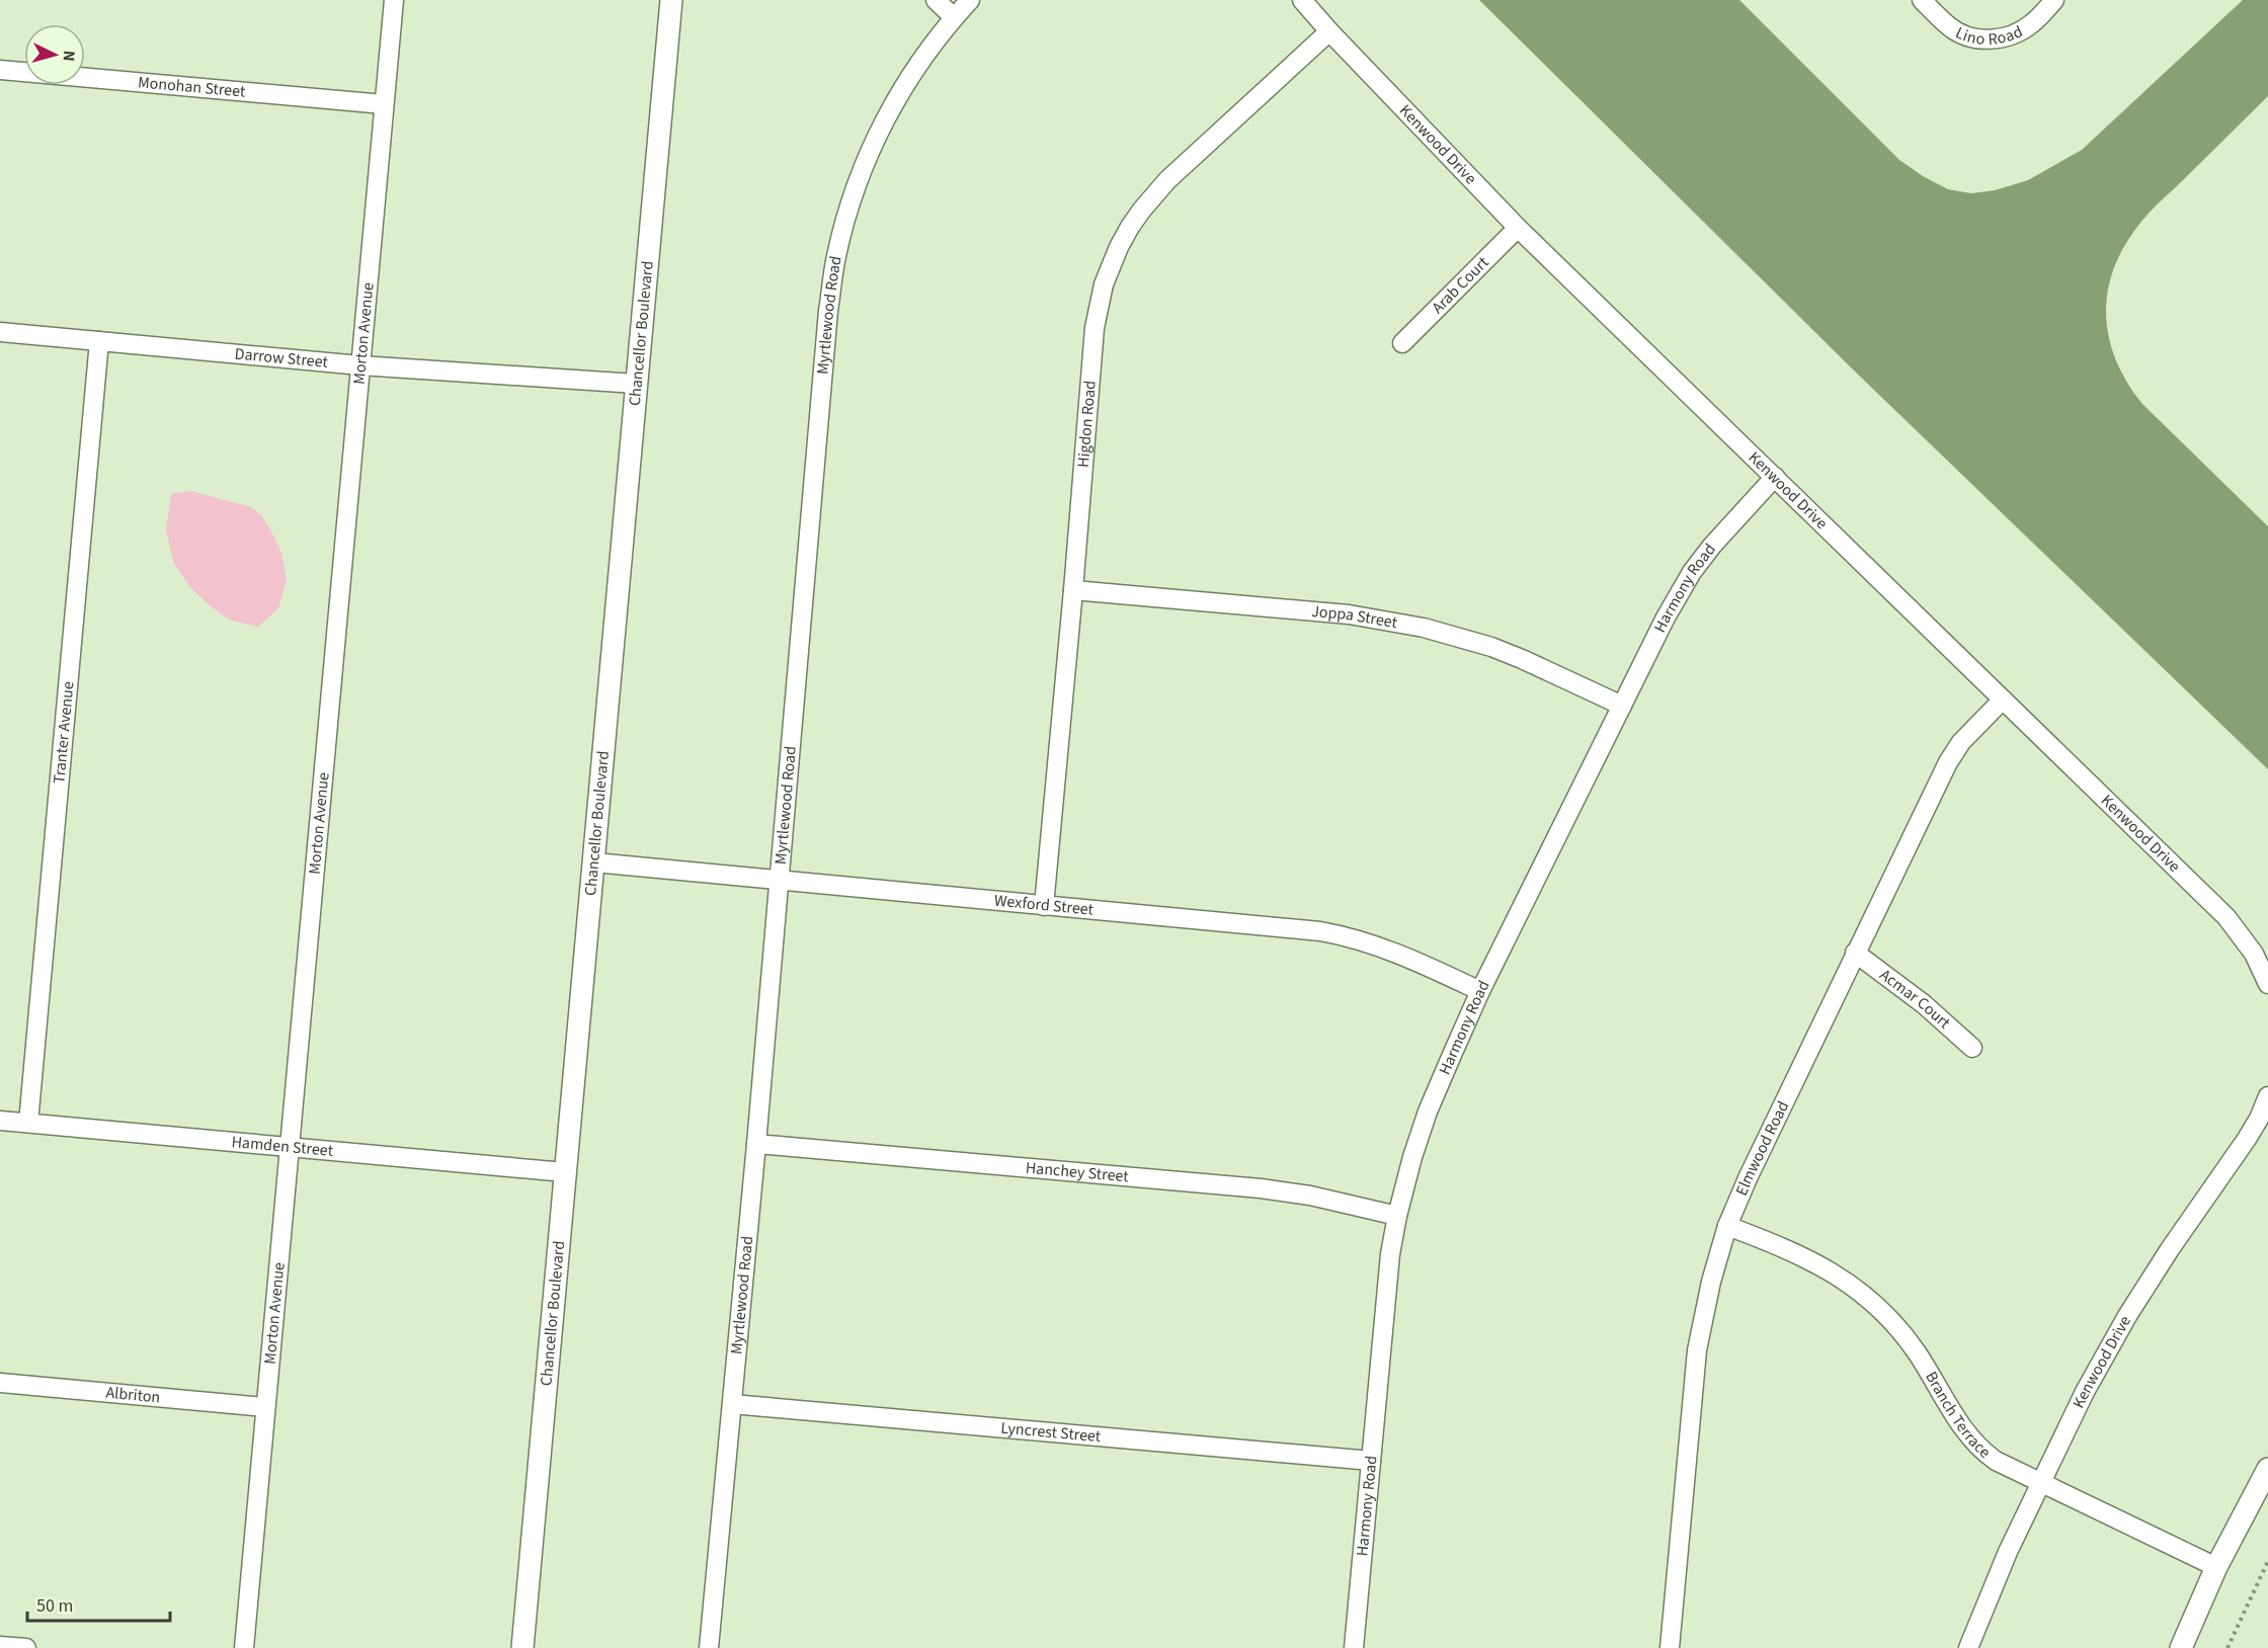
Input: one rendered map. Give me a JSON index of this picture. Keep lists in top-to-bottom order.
{
  "streets": {
    "street": [
      "Lino Road",
      "Monohan Street",
      "Kenwood Drive",
      "Arab Court",
      "Myrtlewood Road",
      "Morton Avenue",
      "Chancellor Boulevard",
      "Darrow Street",
      "Higdon Road",
      "Harmony Road",
      "Joppa Street",
      "Tranter Avenue",
      "Wexford Street",
      "Acmar Court",
      "Hamden Street",
      "Elmwood Road",
      "Hanchey Street",
      "Albriton",
      "Branch Terrace",
      "Lyncrest Street"
    ]
  },
  "crossings": [
    ["Monohan Street", "Morton Avenue"],
    ["Kenwood Drive", "Arab Court"],
    ["Kenwood Drive", "Higdon Road"],
    ["Kenwood Drive", "Harmony Road"],
    ["Kenwood Drive", "Elmwood Road"],
    ["Kenwood Drive", "Branch Terrace"],
    ["Myrtlewood Road", "Wexford Street"],
    ["Myrtlewood Road", "Hanchey Street"],
    ["Myrtlewood Road", "Lyncrest Street"],
    ["Morton Avenue", "Darrow Street"],
    ["Morton Avenue", "Hamden Street"],
    ["Morton Avenue", "Albriton"],
    ["Chancellor Boulevard", "Darrow Street"],
    ["Chancellor Boulevard", "Wexford Street"],
    ["Chancellor Boulevard", "Hamden Street"],
    ["Darrow Street", "Tranter Avenue"],
    ["Higdon Road", "Joppa Street"],
    ["Higdon Road", "Wexford Street"],
    ["Harmony Road", "Joppa Street"],
    ["Harmony Road", "Wexford Street"],
    ["Harmony Road", "Hanchey Street"],
    ["Harmony Road", "Lyncrest Street"],
    ["Tranter Avenue", "Hamden Street"],
    ["Acmar Court", "Elmwood Road"],
    ["Elmwood Road", "Branch Terrace"]
  ],
  "scale_bar": "50 m",
  "north": "right"
}
